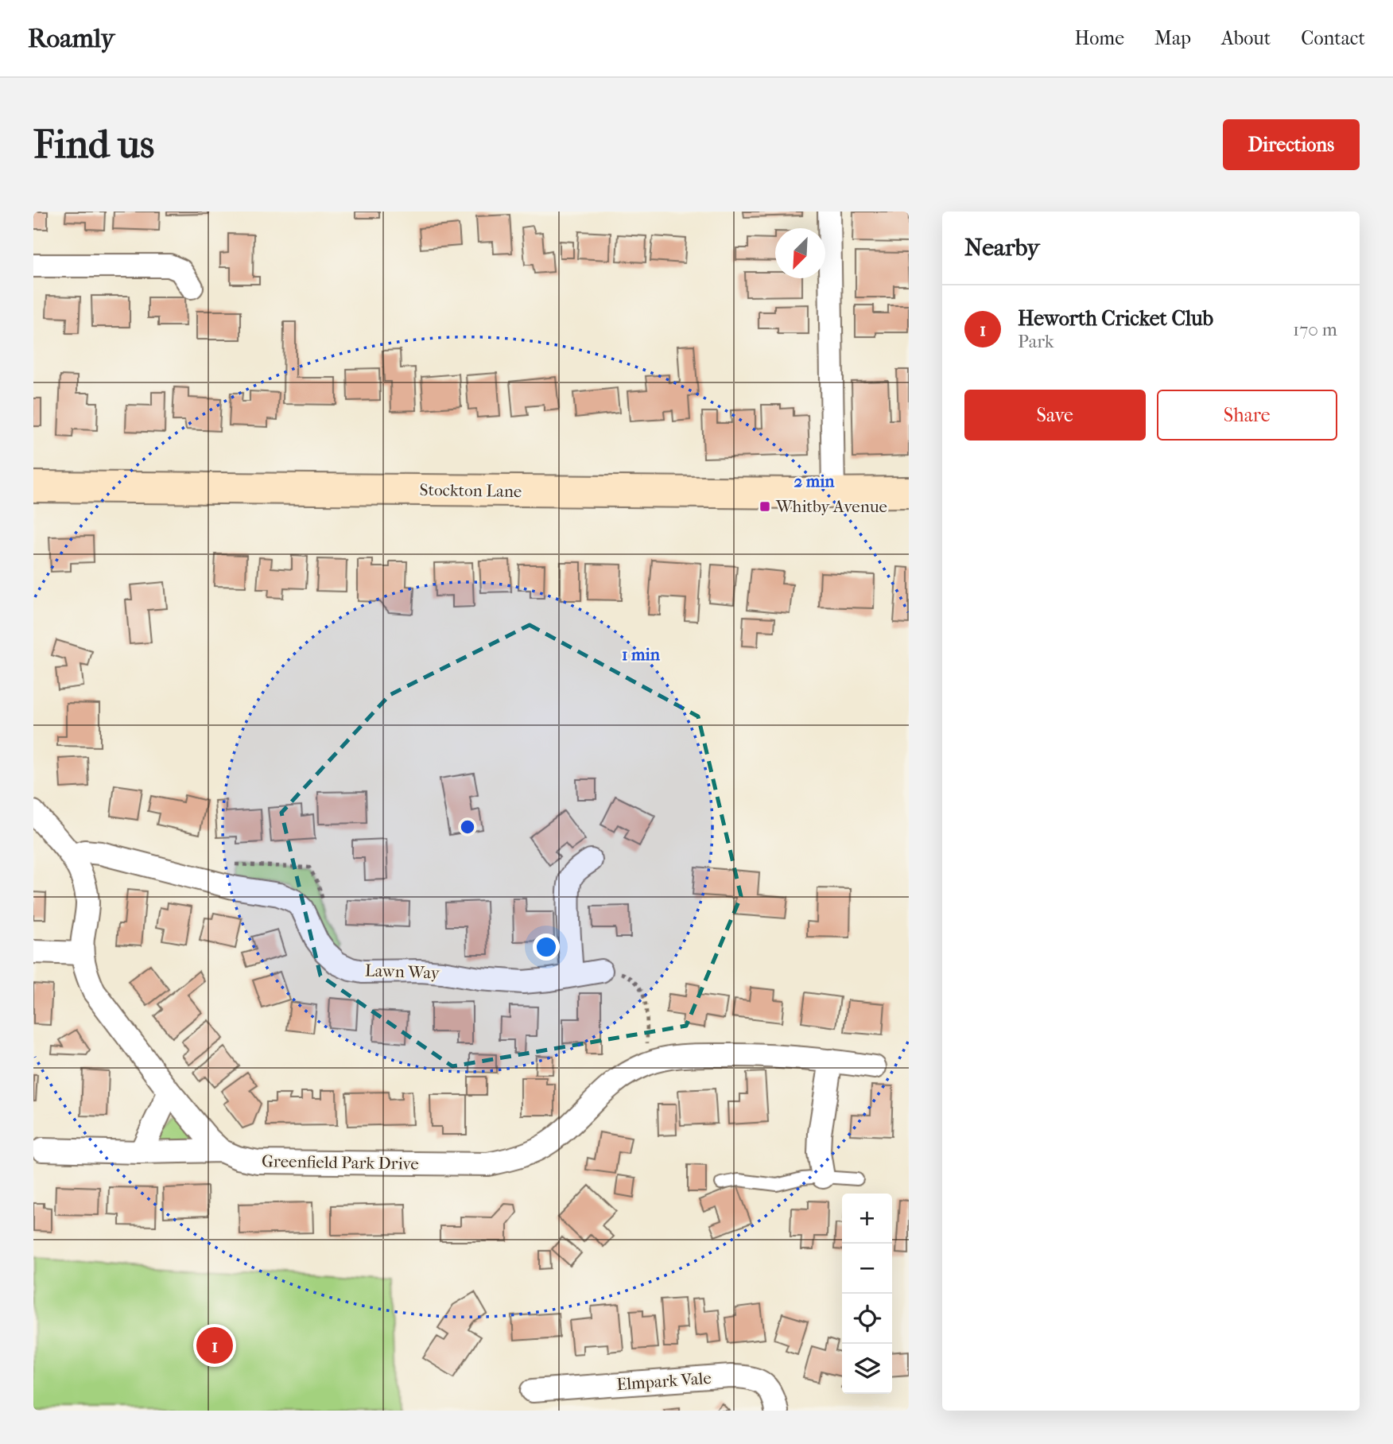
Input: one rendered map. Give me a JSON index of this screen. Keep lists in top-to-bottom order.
{
  "streets": {
    "street": [
      "Stockton Lane",
      "Lawn Way",
      "Greenfield Park Drive",
      "Elmpark Vale"
    ]
  },
  "crossings": [
    ["Lawn Way", "Greenfield Park Drive"]
  ],
  "places": {
    "transit": ["Whitby Avenue"]
  },
  "north": "bottom left",
  "page": {
    "header": "Roamly",
    "nav": [
      "Home",
      "Map",
      "About",
      "Contact"
    ],
    "buttons": [
      "Directions",
      ["Save", "Share"]
    ],
    "title": "Find us",
    "heading": "Nearby",
    "list": [
      {
        "mark": "1",
        "name": "Heworth Cricket Club",
        "note": "Park",
        "value": "170 m"
      }
    ],
    "map_buttons": ["+", "−"],
    "pins": "1"
  },
  "rings": ["2 min", "1 min"]
}
